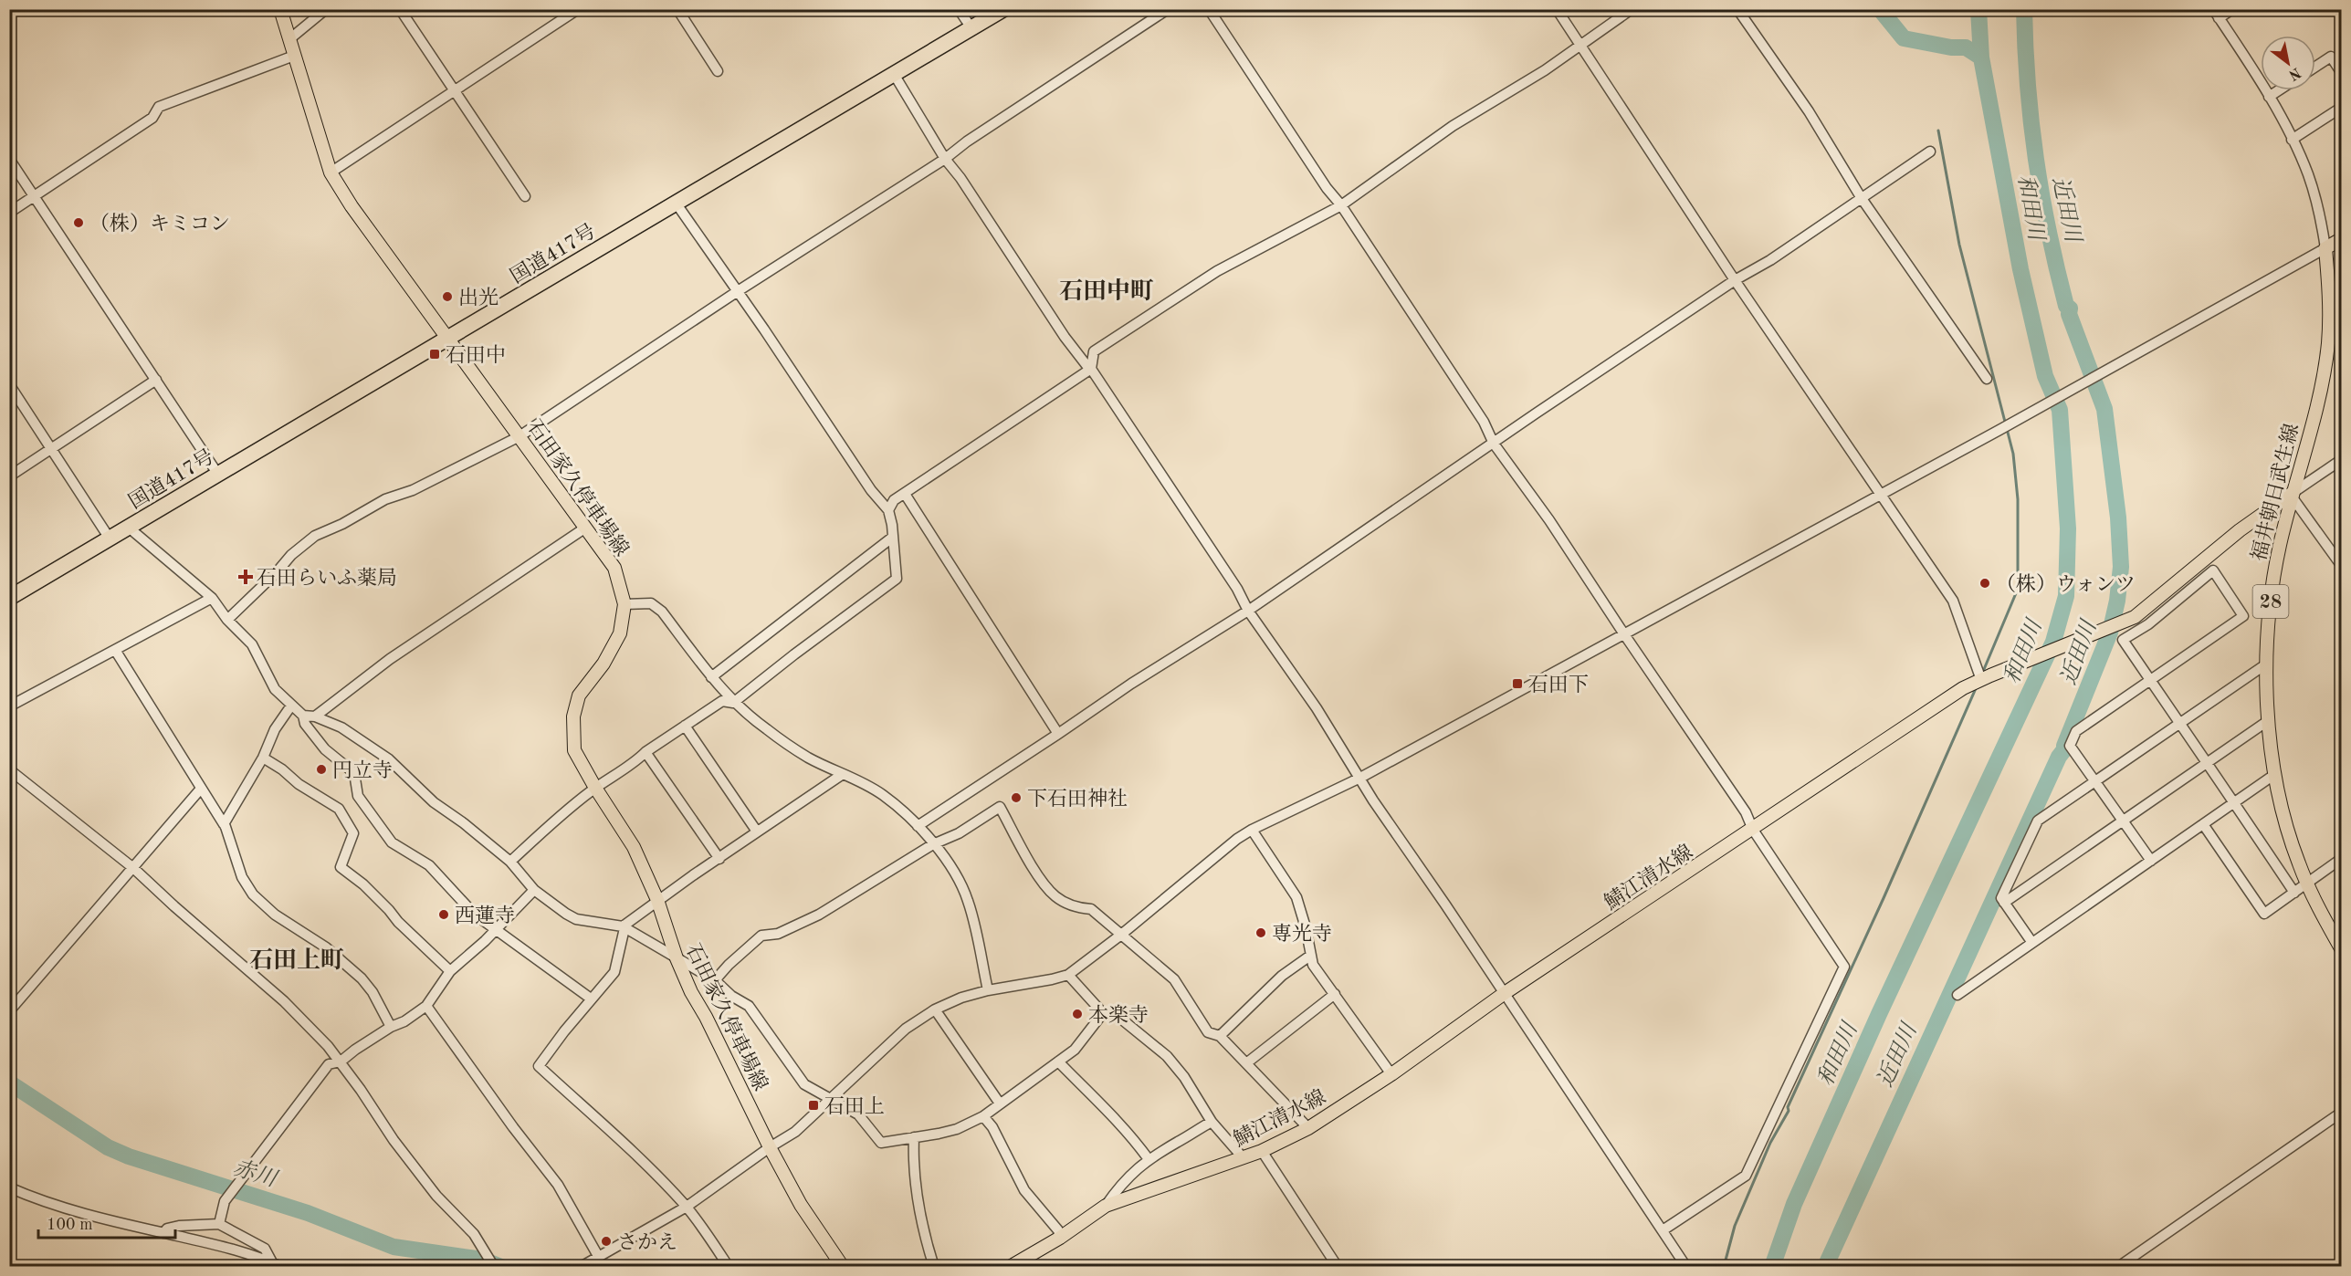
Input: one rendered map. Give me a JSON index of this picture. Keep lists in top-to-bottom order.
{
  "streets": {
    "highway": ["国道417号"],
    "main road": [
      "石田家久停車場線",
      "福井朝日武生線",
      "28",
      "鯖江清水線"
    ]
  },
  "crossings": [
    ["国道417号", "石田家久停車場線"],
    ["福井朝日武生線", "鯖江清水線"]
  ],
  "districts": ["石田中町", "石田上町"],
  "water": ["和田川", "近田川", "赤川"],
  "places": {
    "other": [
      "（株）キミコン",
      "出光",
      "（株）ウォンツ",
      "円立寺",
      "下石田神社",
      "西蓮寺",
      "専光寺",
      "本楽寺",
      "さかえ"
    ],
    "transit": ["石田中", "石田下", "石田上"],
    "health": ["石田らいふ薬局"]
  },
  "scale_bar": "100 m",
  "north": "bottom right"
}
